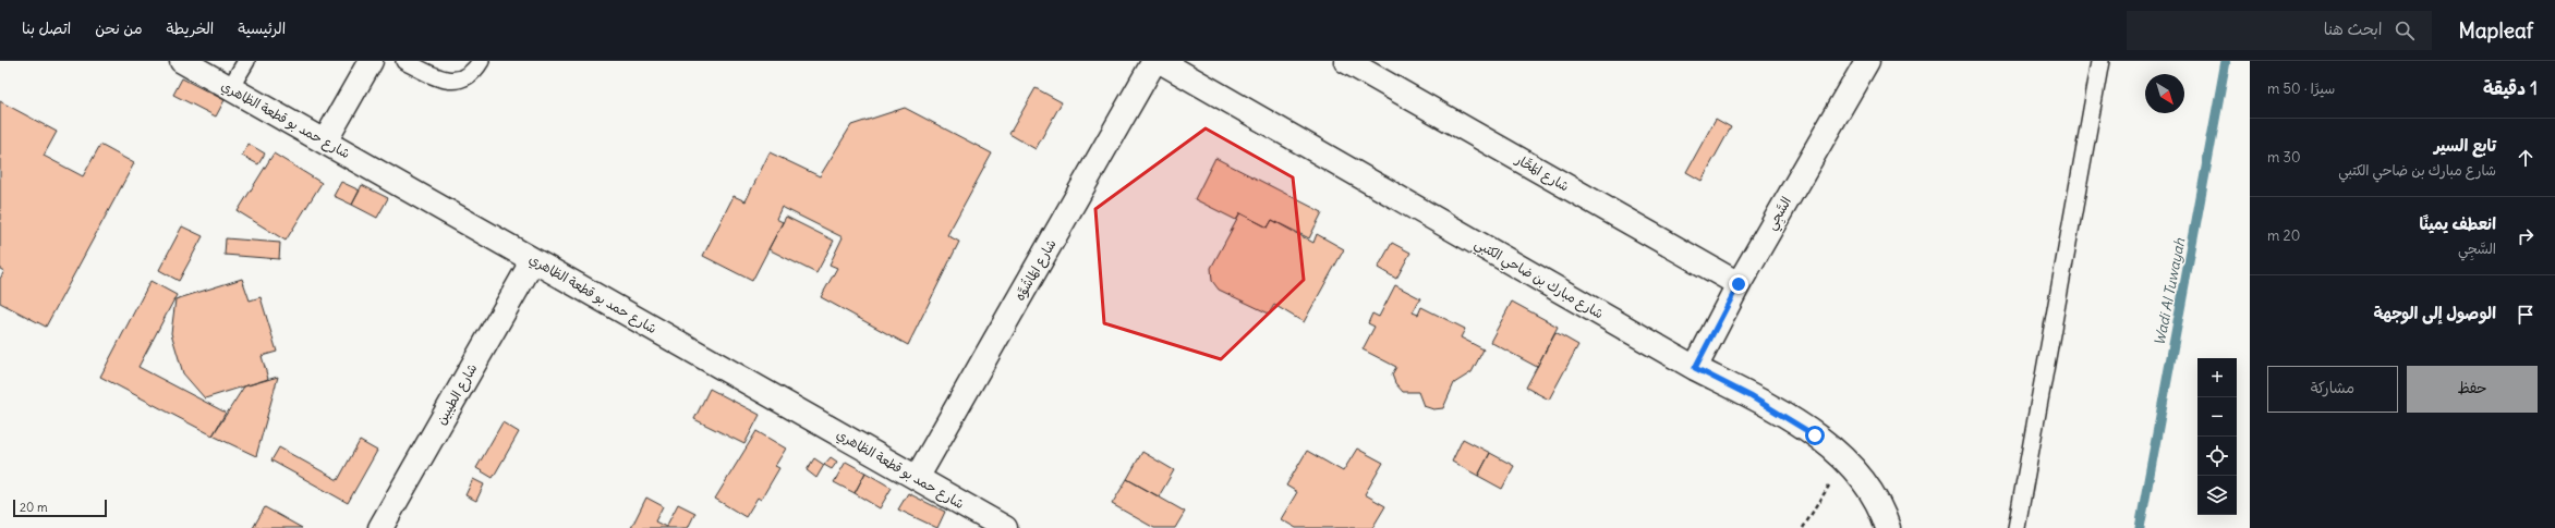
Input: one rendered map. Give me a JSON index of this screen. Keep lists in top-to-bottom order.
{
  "streets": {
    "street": [
      "شارع حمد بو قطعة الظاهري",
      "شارع المَحَّار",
      "السَّجِي",
      "شارع المَاشُوَّه",
      "شارع مبارك بن ضاحي الكتبي",
      "شارع الطيبين"
    ]
  },
  "crossings": [
    ["شارع حمد بو قطعة الظاهري", "شارع المَاشُوَّه"],
    ["شارع حمد بو قطعة الظاهري", "شارع الطيبين"],
    ["شارع المَحَّار", "السَّجِي"],
    ["السَّجِي", "شارع مبارك بن ضاحي الكتبي"]
  ],
  "water": ["Wadi Al Tuwayah"],
  "scale_bar": "20 m",
  "north": "bottom right",
  "page": {
    "header": "Mapleaf",
    "search": "ابحث هنا",
    "nav": [
      "الرئيسية",
      "الخريطة",
      "من نحن",
      "اتصل بنا"
    ],
    "heading": ["1 دقيقة", "سيرًا · 50 m"],
    "list": [
      ["تابع السير", "شارع مبارك بن ضاحي الكتبي", "30 m"],
      ["انعطف يمينًا", "السَّجِي", "20 m"],
      "الوصول إلى الوجهة"
    ],
    "buttons": ["حفظ", "مشاركة"],
    "map_buttons": ["+", "−"],
    "scale": "20 m"
  }
}
